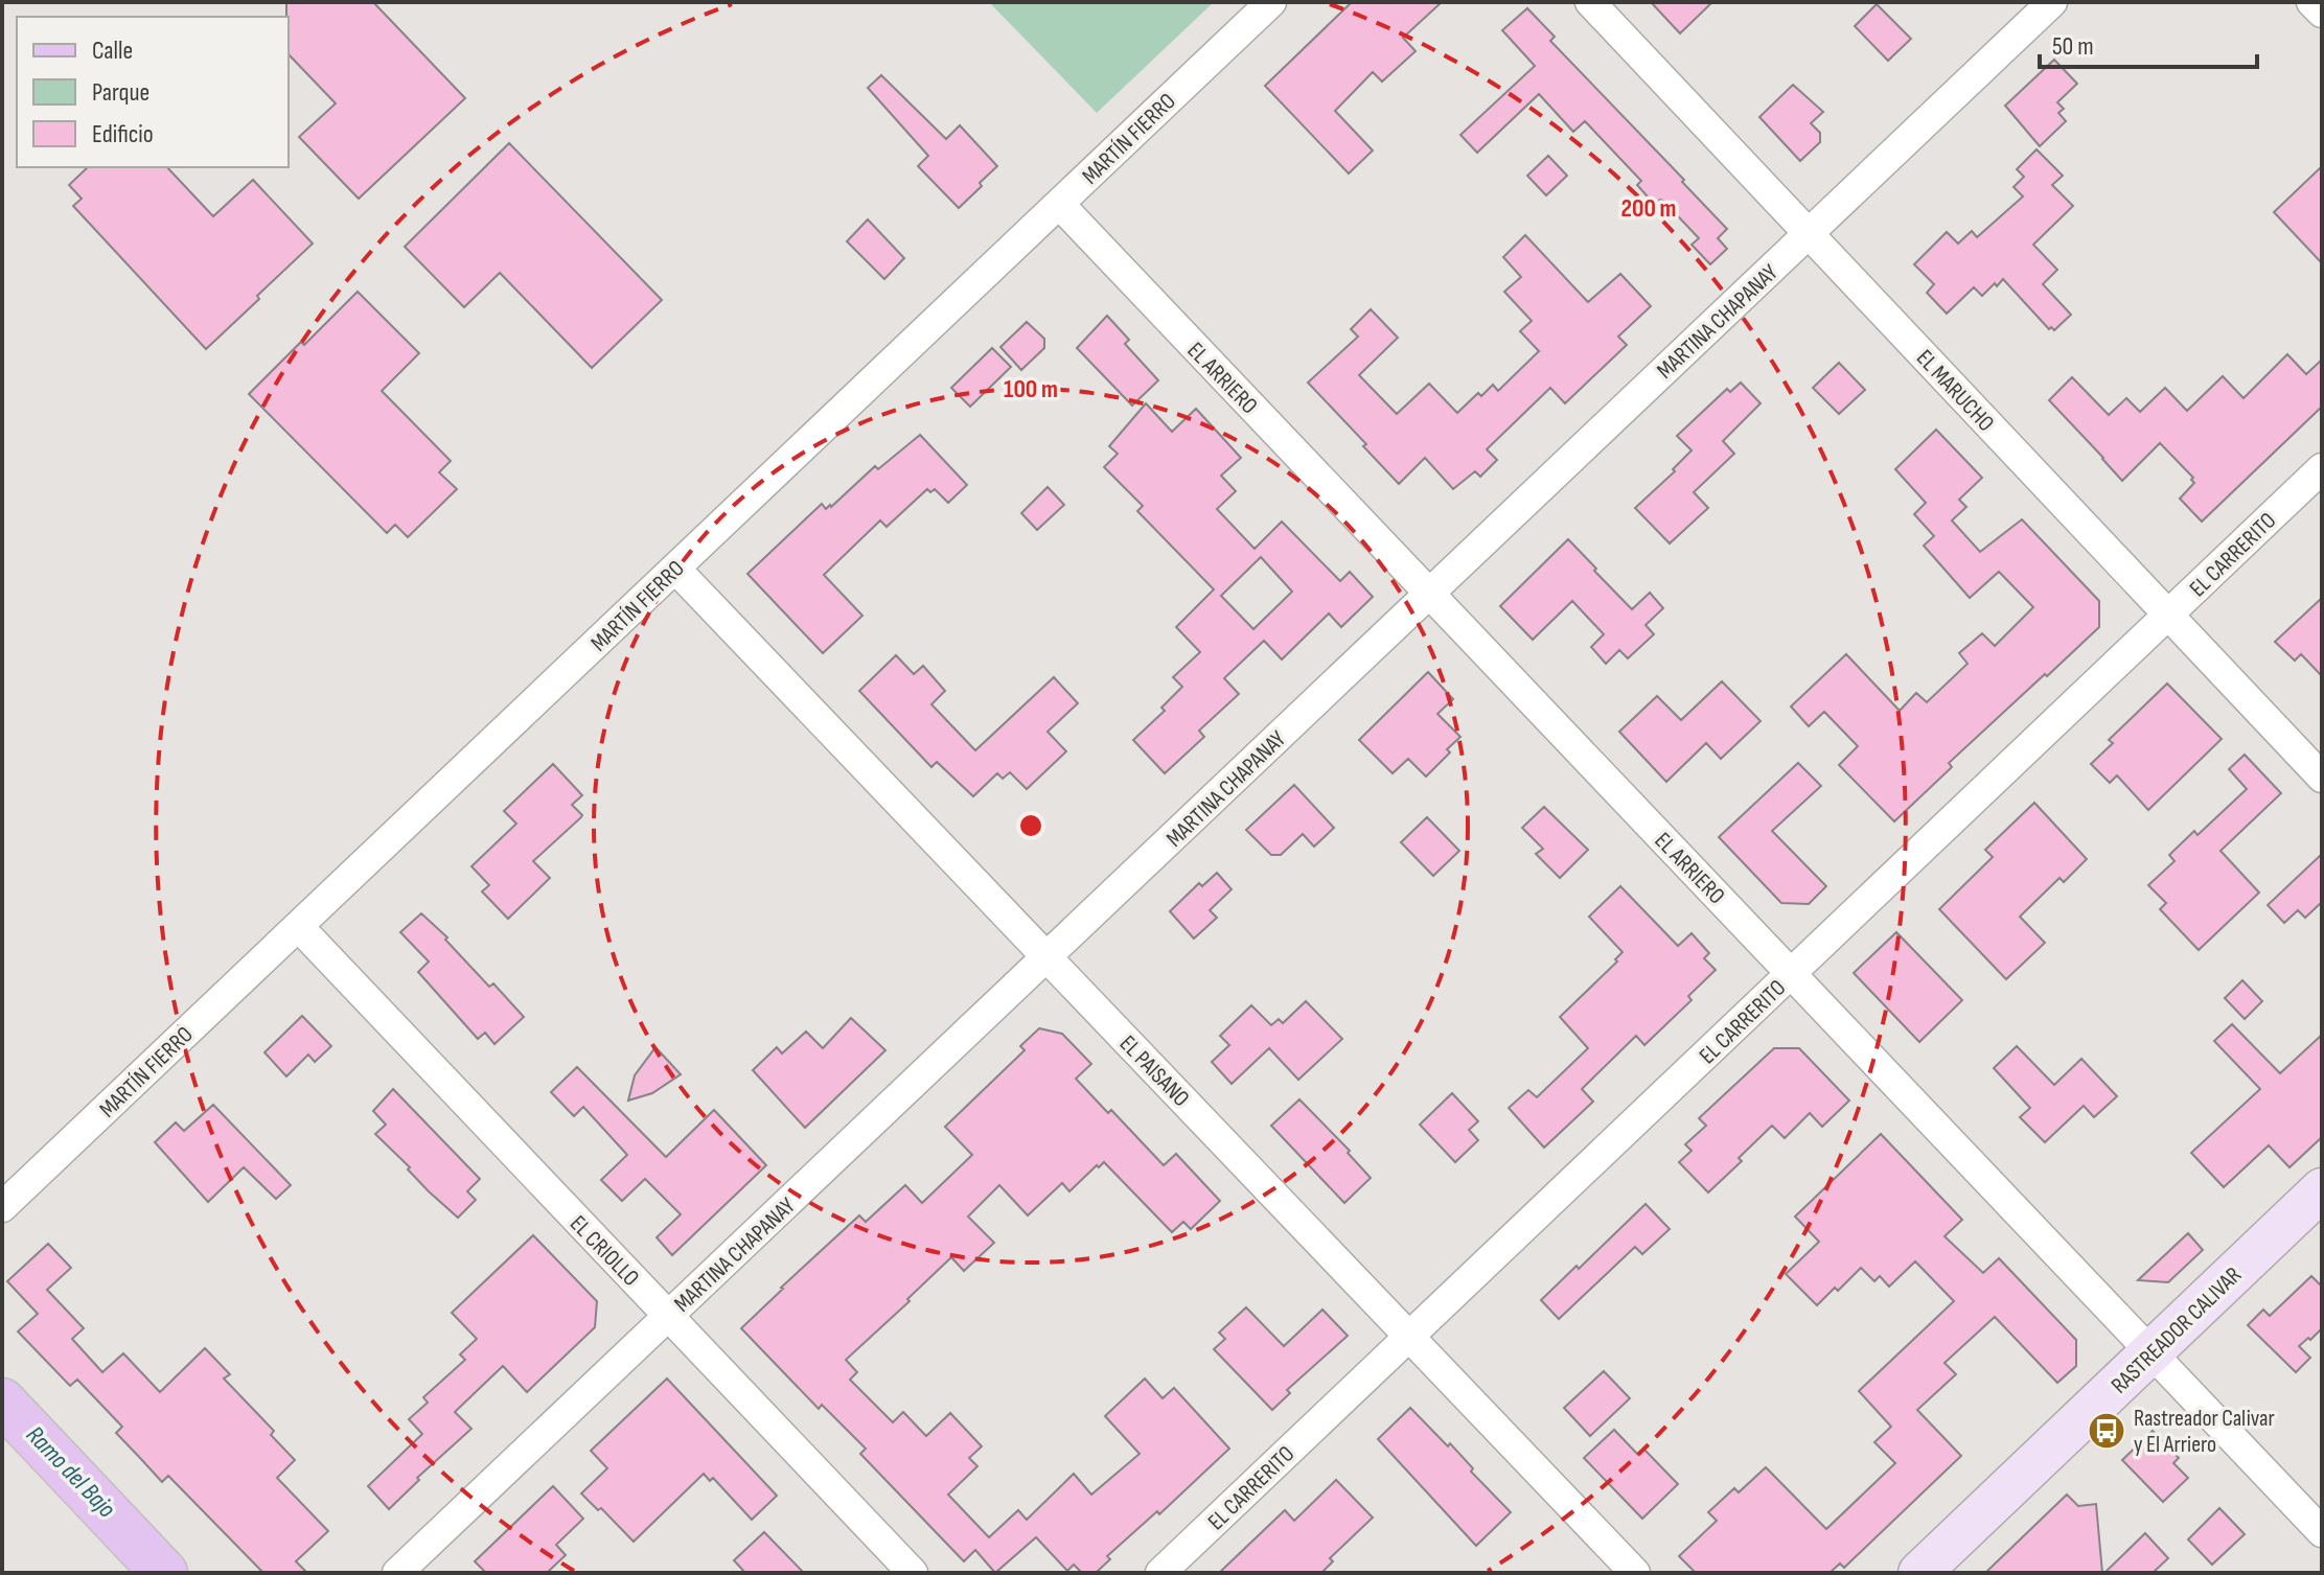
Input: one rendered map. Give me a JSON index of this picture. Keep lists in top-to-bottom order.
{
  "streets": {
    "main road": ["RASTREADOR CALIVAR"],
    "street": [
      "MARTÍN FIERRO",
      "MARTINA CHAPANAY",
      "EL ARRIERO",
      "EL MARUCHO",
      "EL CARRERITO",
      "EL PAISANO",
      "EL CRIOLLO"
    ]
  },
  "crossings": [
    ["MARTÍN FIERRO", "EL ARRIERO"],
    ["MARTÍN FIERRO", "EL PAISANO"],
    ["MARTÍN FIERRO", "EL CRIOLLO"],
    ["MARTINA CHAPANAY", "EL ARRIERO"],
    ["MARTINA CHAPANAY", "EL MARUCHO"],
    ["MARTINA CHAPANAY", "EL PAISANO"],
    ["MARTINA CHAPANAY", "EL CRIOLLO"],
    ["EL ARRIERO", "EL CARRERITO"],
    ["EL ARRIERO", "RASTREADOR CALIVAR"],
    ["EL MARUCHO", "EL CARRERITO"],
    ["EL CARRERITO", "EL PAISANO"]
  ],
  "water": ["Ramo del Bajo"],
  "places": {
    "bus stop": ["Rastreador Calivar y El Arriero"]
  },
  "legend": ["Calle", "Parque", "Edificio"],
  "scale_bar": "50 m",
  "rings": ["200 m", "100 m"]
}
